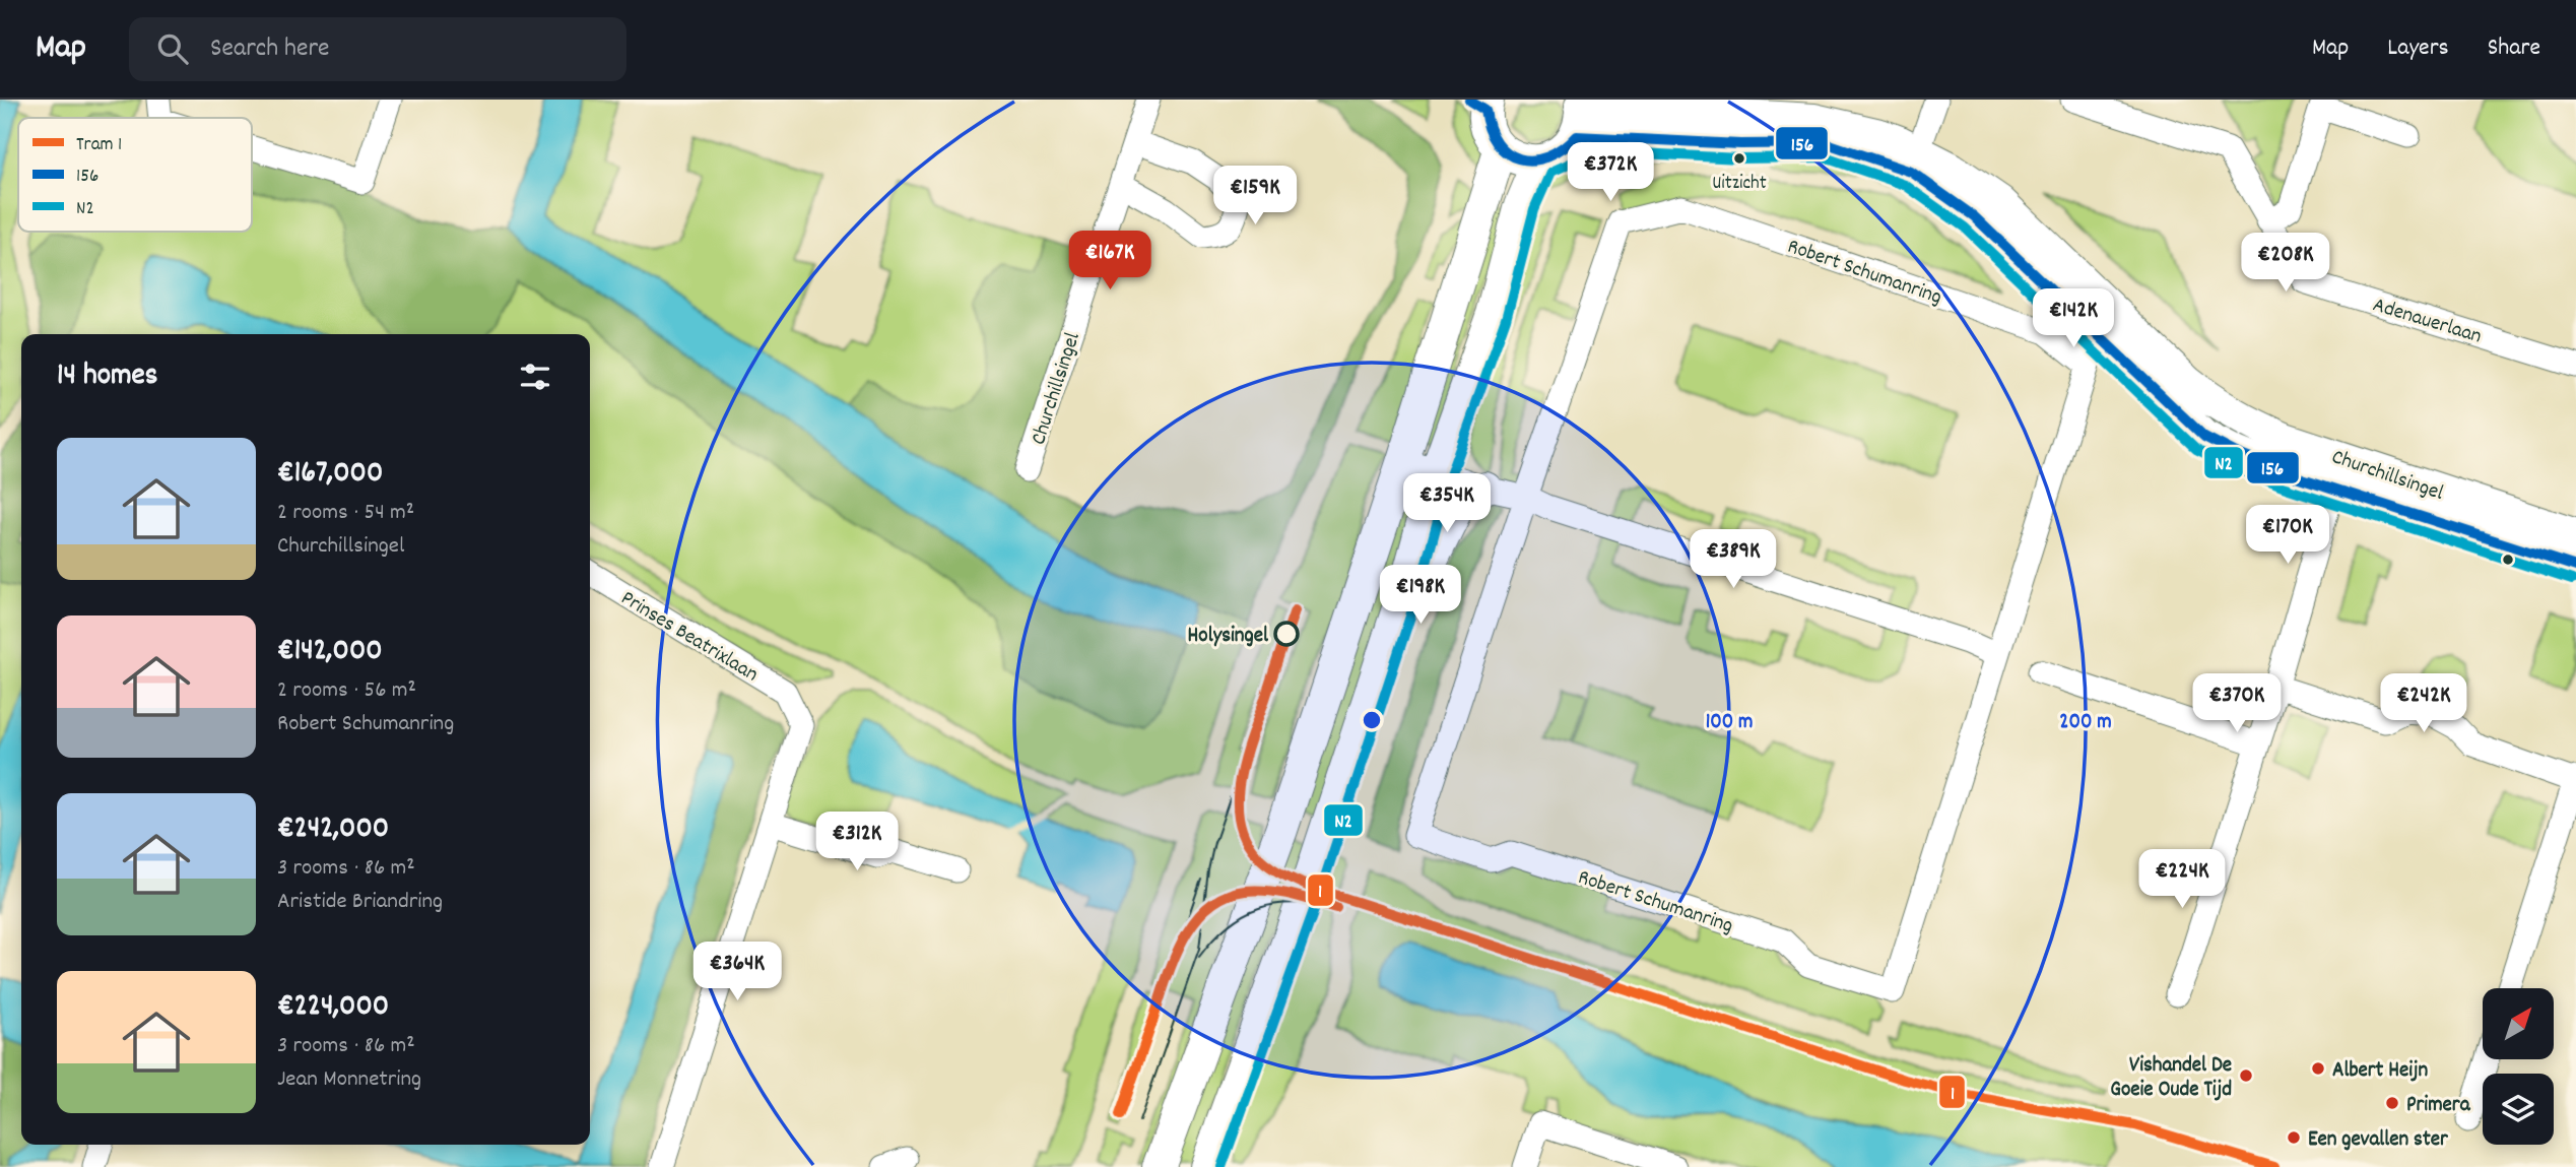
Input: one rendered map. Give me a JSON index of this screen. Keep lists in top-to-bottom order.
{
  "streets": {
    "street": [
      "Robert Schumanring",
      "Adenauerlaan",
      "Churchillsingel",
      "Prinses Beatrixlaan"
    ]
  },
  "places": [
    "Uitzicht",
    "Holysingel",
    "Albert Heijn",
    "Vishandel De Goeie Oude Tijd",
    "Primera",
    "Een gevallen ster"
  ],
  "lines": ["transit line 156", "transit line N2", "tram line 1"],
  "legend": ["Tram 1", "156", "N2"],
  "north": "top right",
  "page": {
    "header": "Map",
    "search": "Search here",
    "nav": ["Map", "Layers", "Share"],
    "price": [
      "€372K",
      "€159K",
      "€167K",
      "€208K",
      "€142K",
      "€354K",
      "€170K",
      "€389K",
      "€198K",
      "€370K",
      "€242K",
      "€312K",
      "€224K",
      "€364K"
    ],
    "heading": "14 homes",
    "list": [
      {
        "name": "€167,000",
        "note": "2 rooms · 54 m² · Churchillsingel"
      },
      {
        "name": "€142,000",
        "note": "2 rooms · 56 m² · Robert Schumanring"
      },
      {
        "name": "€242,000",
        "note": "3 rooms · 86 m² · Aristide Briandring"
      },
      {
        "name": "€224,000",
        "note": "3 rooms · 86 m² · Jean Monnetring"
      }
    ]
  },
  "rings": ["100 m", "200 m"]
}
